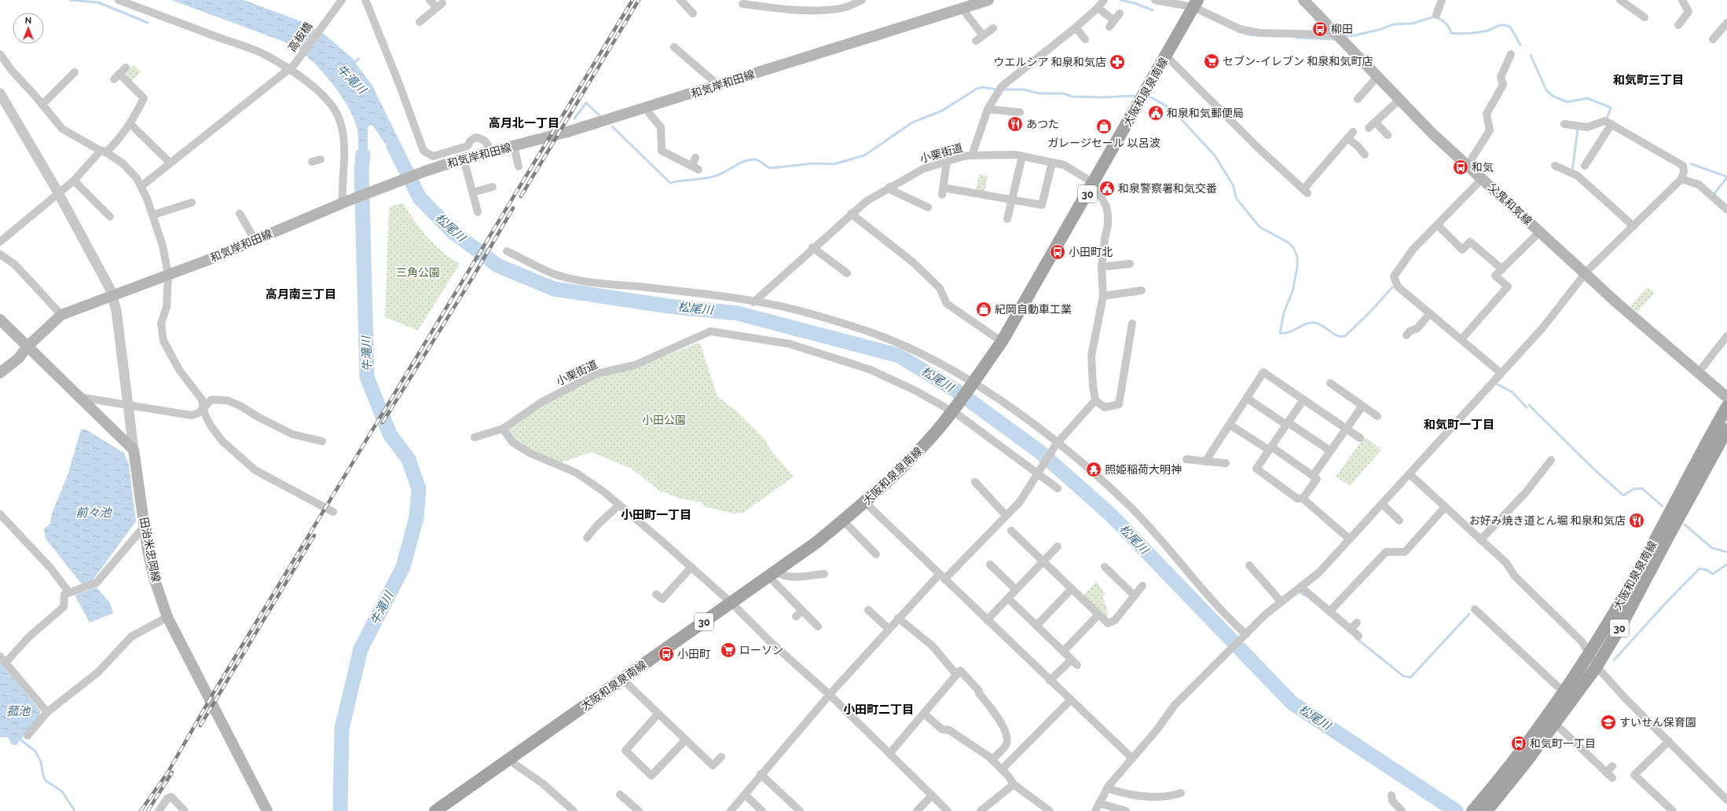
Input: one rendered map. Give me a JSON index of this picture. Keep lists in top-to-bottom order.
{
  "streets": {
    "main road": [
      "和気岸和田線",
      "大阪和泉泉南線",
      "30",
      "父鬼和気線",
      "田治米忠岡線"
    ],
    "street": ["高板橋", "小栗街道"]
  },
  "crossings": [
    ["大阪和泉泉南線", "小栗街道"]
  ],
  "districts": [
    "和気町三丁目",
    "高月北一丁目",
    "高月南三丁目",
    "和気町一丁目",
    "小田町一丁目",
    "小田町二丁目"
  ],
  "water": [
    "牛滝川",
    "松尾川",
    "前々池",
    "菰池"
  ],
  "parks": ["三角公園", "小田公園"],
  "places": {
    "bus stop": [
      "柳田",
      "和気",
      "小田町北",
      "小田町",
      "和気町一丁目"
    ],
    "supermarket": ["セブン-イレブン 和泉和気町店", "ローソン"],
    "pharmacy": ["ウエルシア 和泉和気店"],
    "public building": ["和泉和気郵便局", "和泉警察署和気交番"],
    "restaurant": ["あつた", "お好み焼き道とん堀 和泉和気店"],
    "shop": ["ガレージセール 以呂波", "紀岡自動車工業"],
    "temple": ["照姫稲荷大明神"],
    "school or university": ["すいせん保育園"]
  },
  "north": "top"
}
